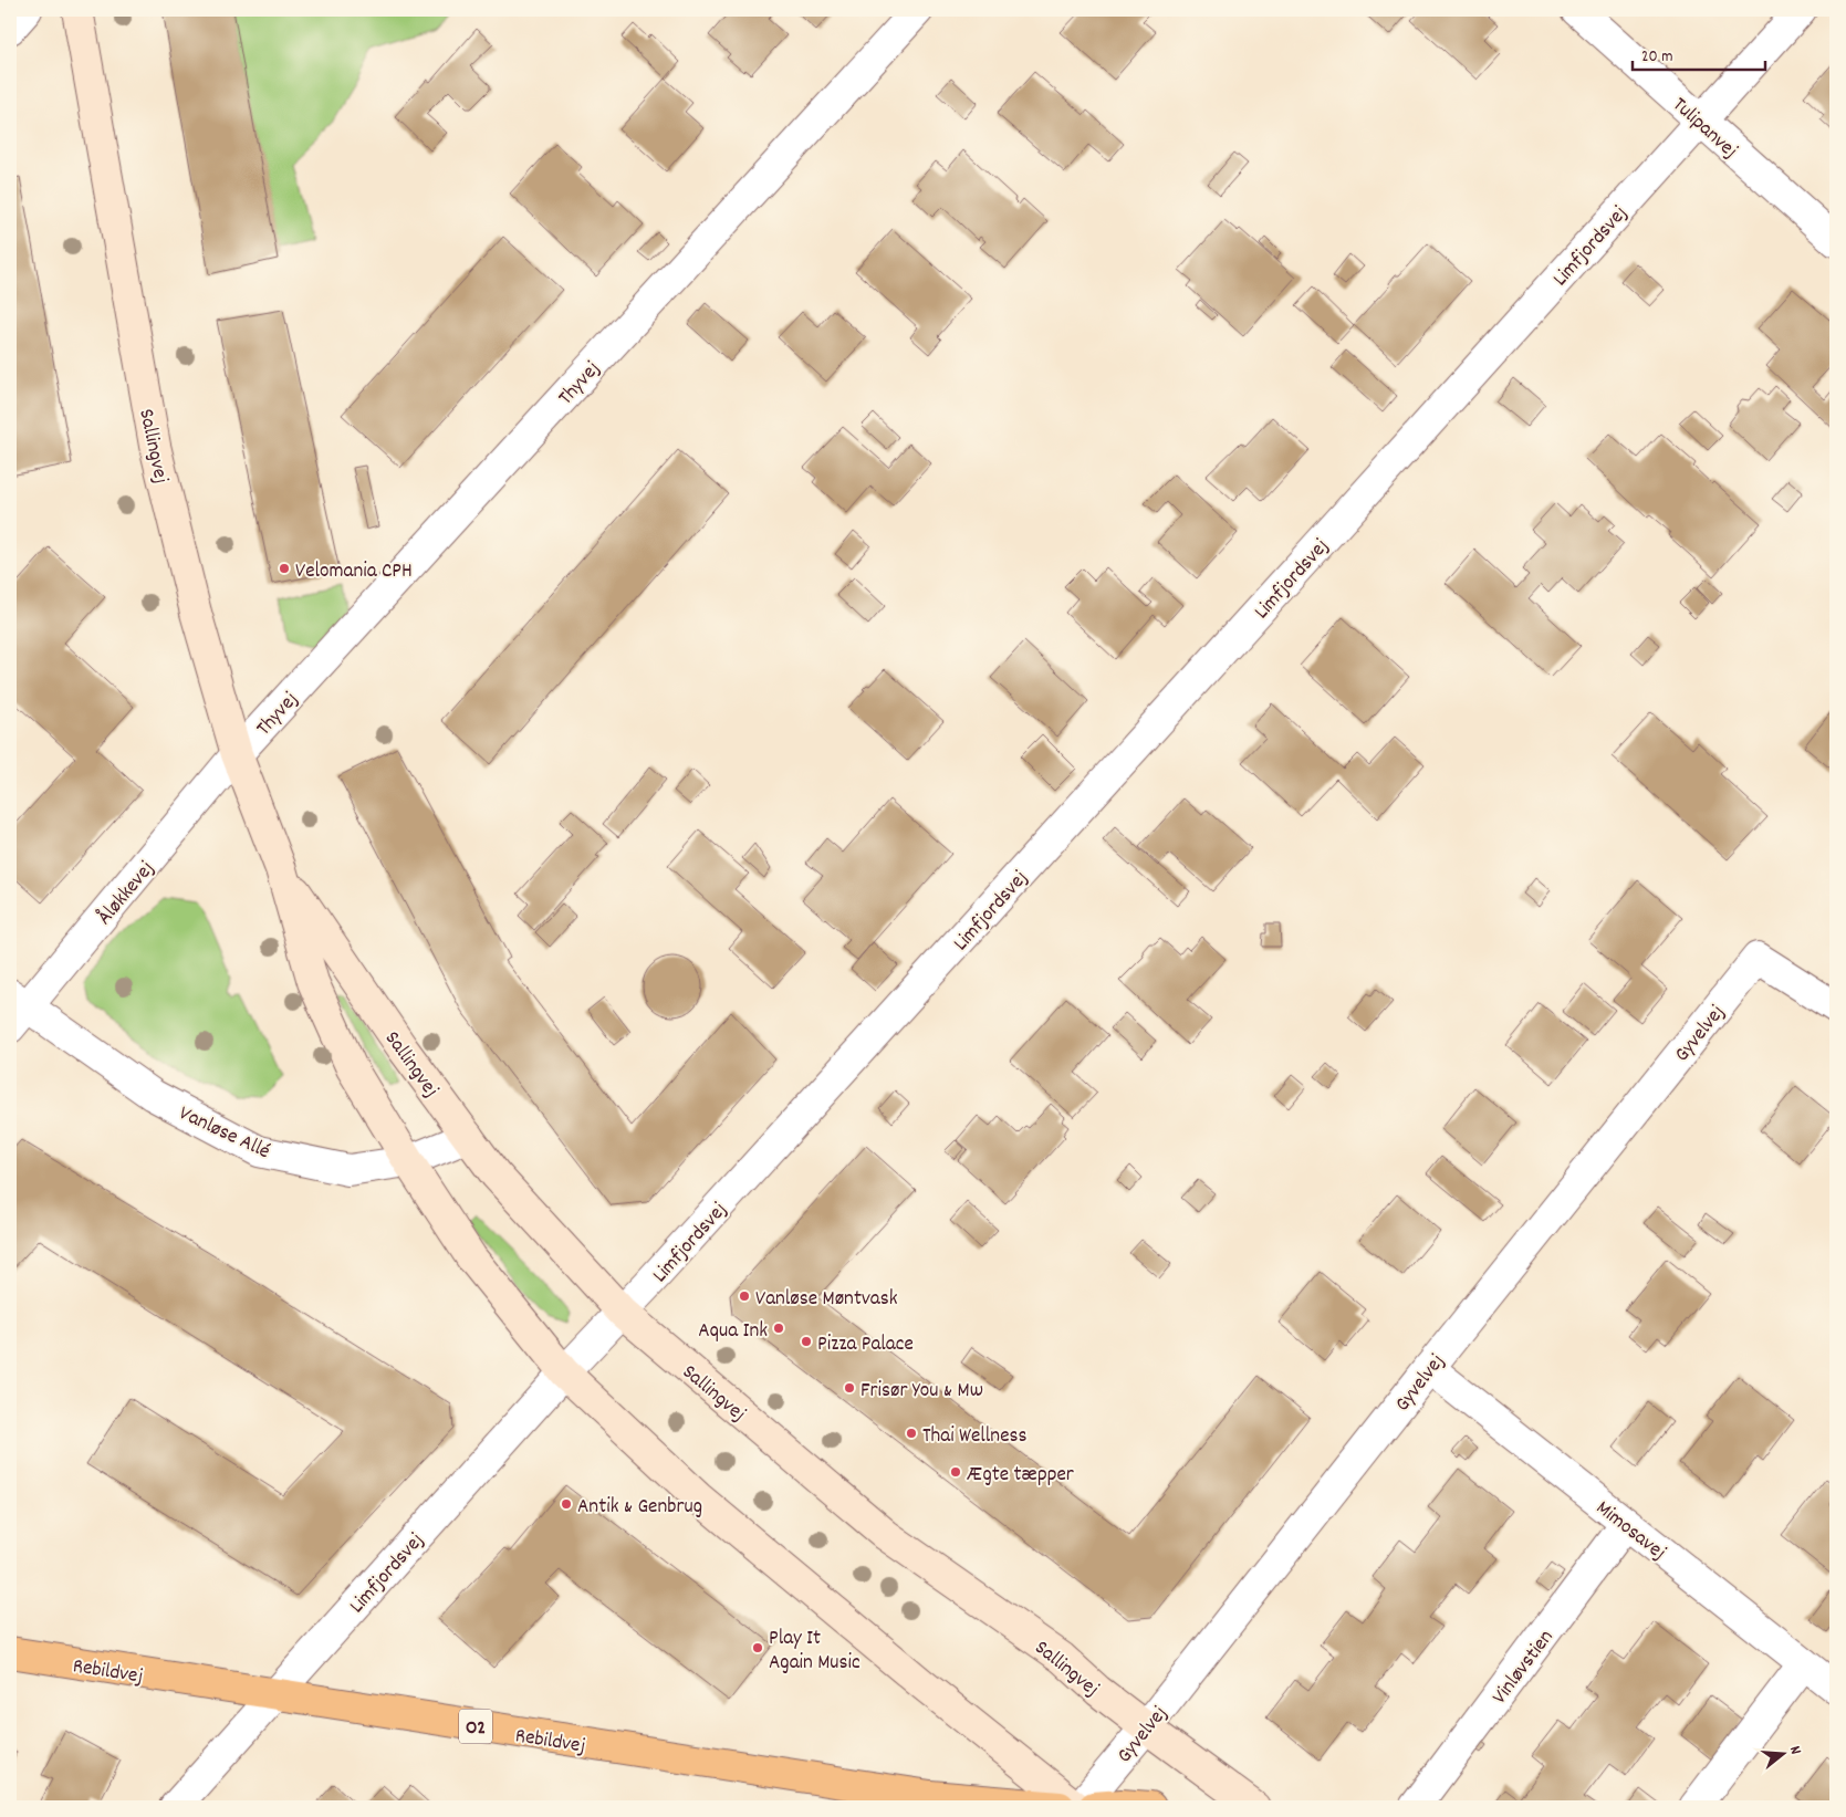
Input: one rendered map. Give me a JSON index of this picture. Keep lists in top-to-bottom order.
{
  "streets": {
    "main road": ["Rebildvej", "O2"],
    "street": [
      "Tulipanvej",
      "Limfjordsvej",
      "Thyvej",
      "Sallingvej",
      "Åløkkevej",
      "Gyvelvej",
      "Vanløse Allé",
      "Mimosavej",
      "Vinløvstien"
    ]
  },
  "crossings": [
    ["Tulipanvej", "Limfjordsvej"],
    ["Limfjordsvej", "Sallingvej"],
    ["Limfjordsvej", "Rebildvej"],
    ["Thyvej", "Sallingvej"],
    ["Thyvej", "Åløkkevej"],
    ["Sallingvej", "Åløkkevej"],
    ["Sallingvej", "Gyvelvej"],
    ["Sallingvej", "Vanløse Allé"],
    ["Åløkkevej", "Vanløse Allé"],
    ["Gyvelvej", "Mimosavej"],
    ["Mimosavej", "Vinløvstien"]
  ],
  "places": [
    "Velomania CPH",
    "Vanløse Møntvask",
    "Aqua Ink",
    "Pizza Palace",
    "Frisør You & Mw",
    "Thai Wellness",
    "Ægte tæpper",
    "Antik & Genbrug",
    "Play It Again Music"
  ],
  "scale_bar": "20 m",
  "north": "right"
}
